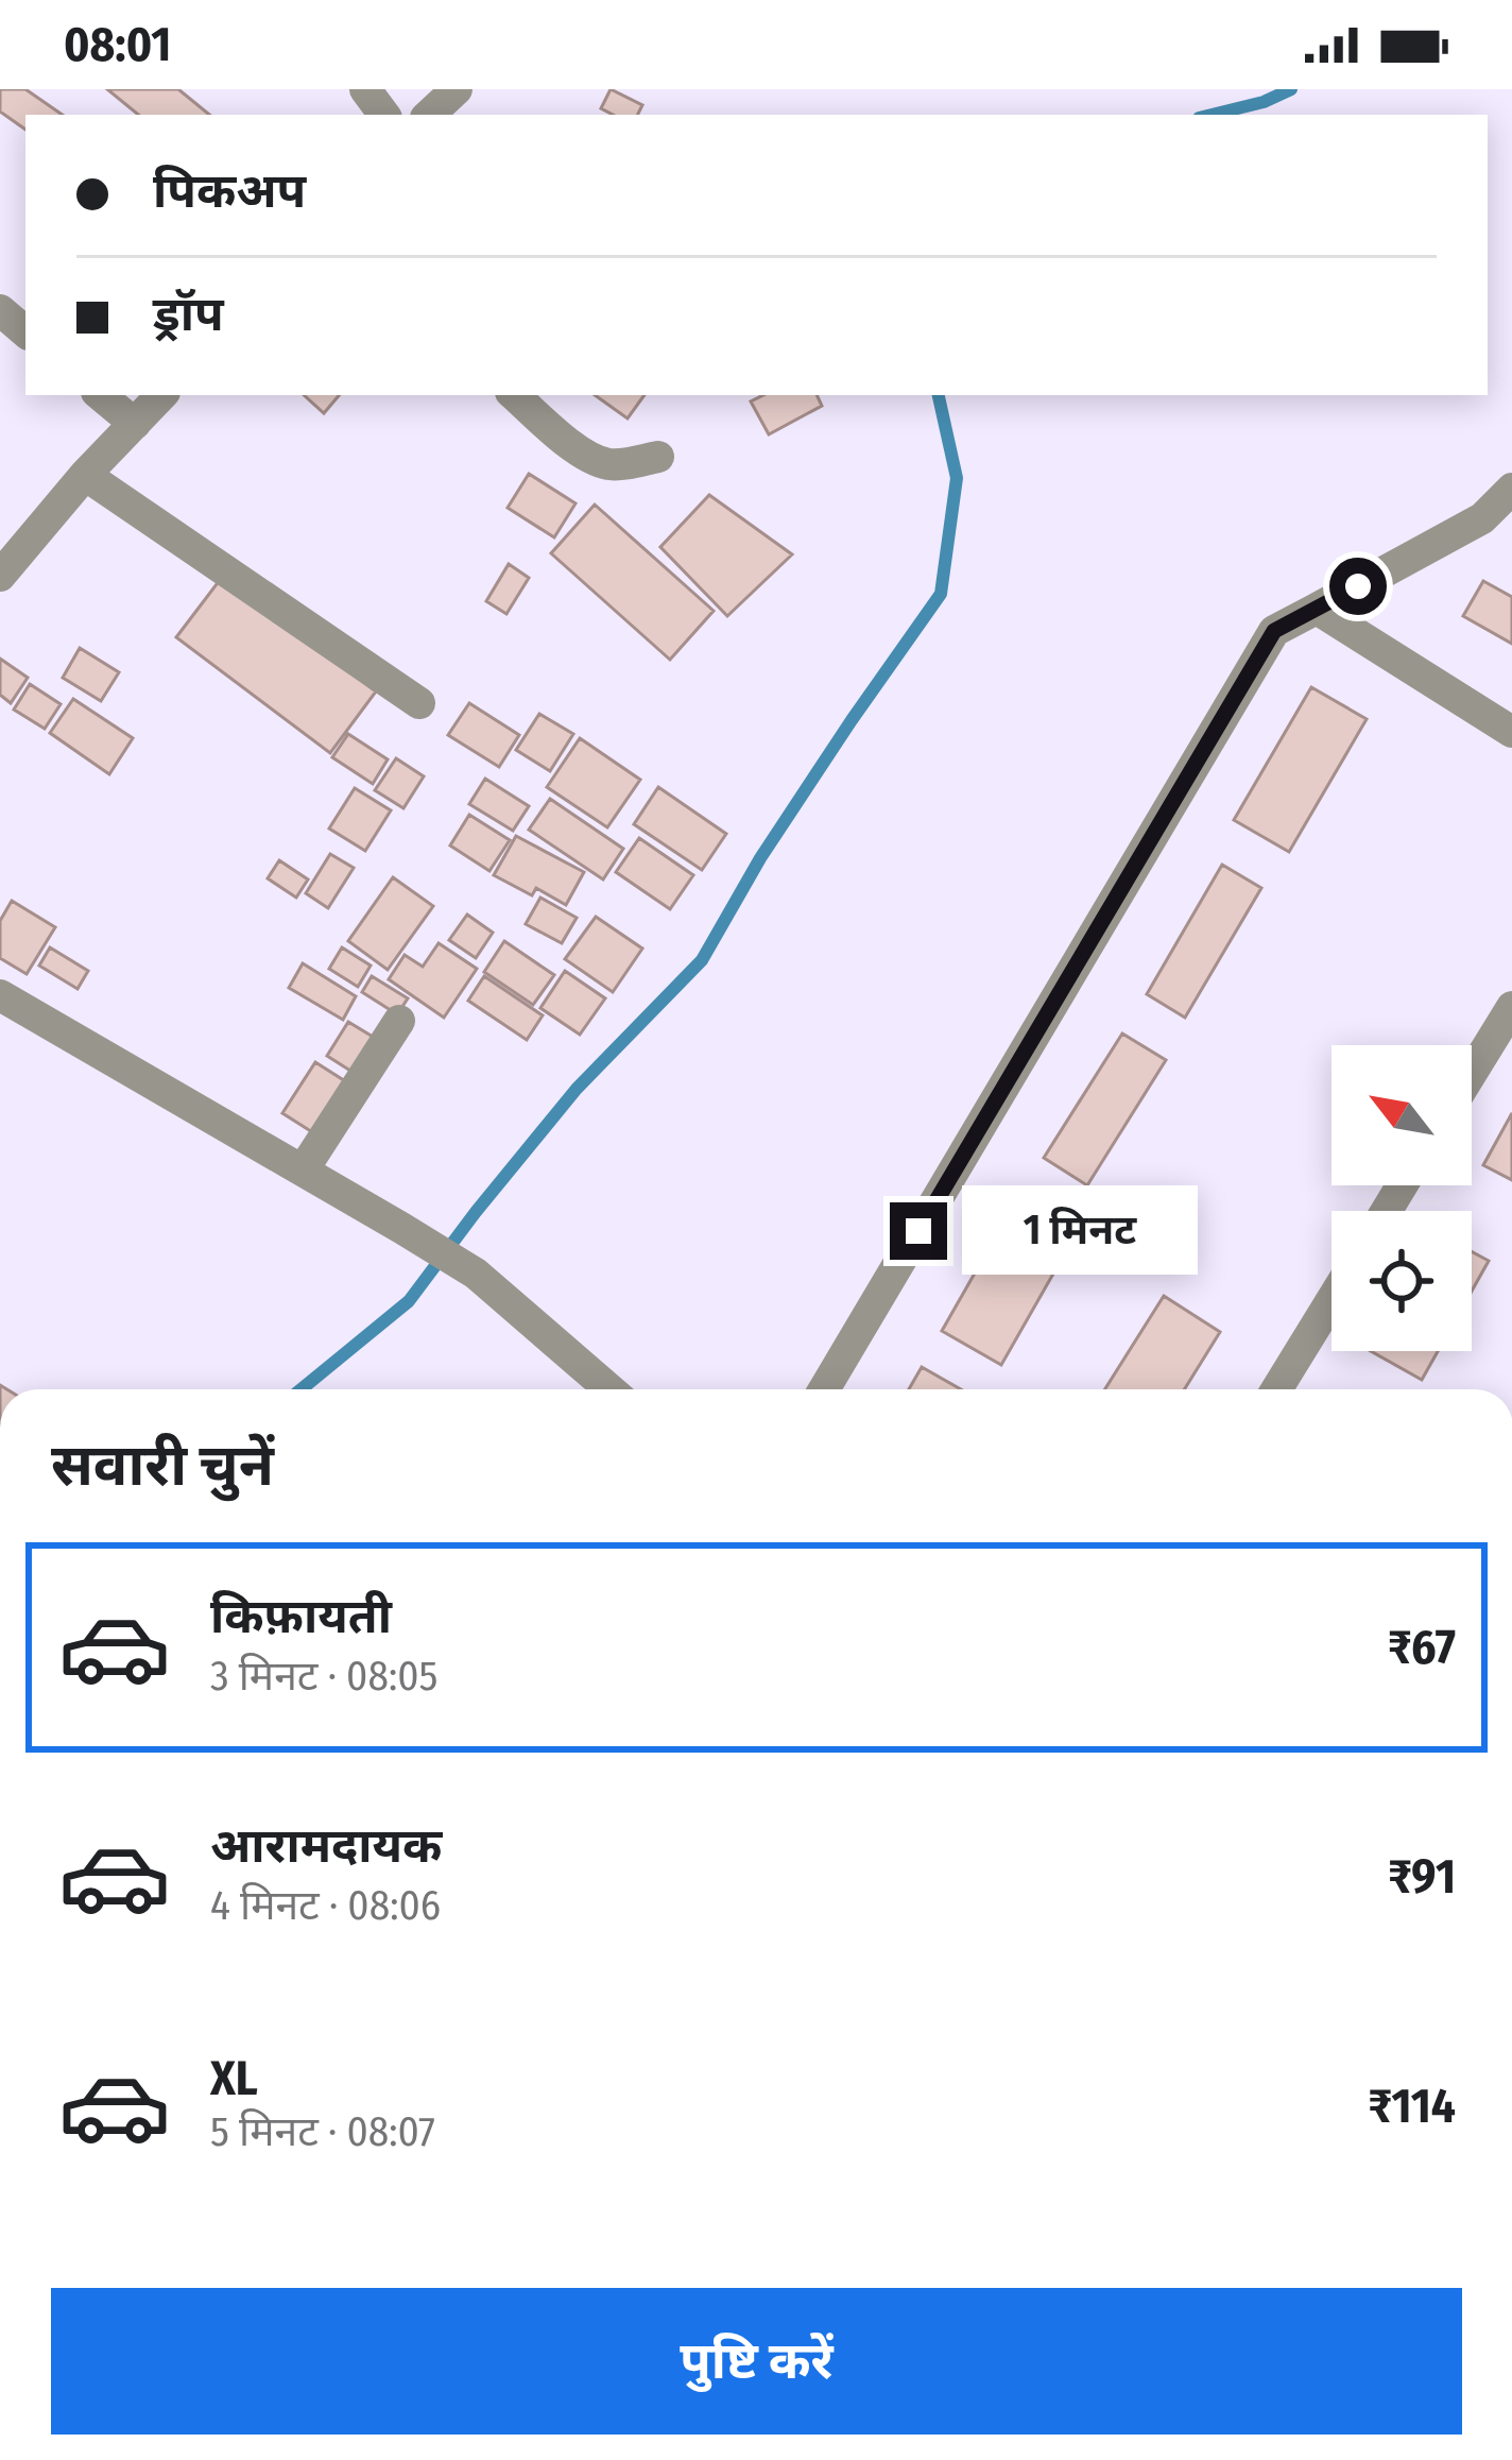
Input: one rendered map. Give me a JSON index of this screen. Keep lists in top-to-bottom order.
{
  "north": "top left",
  "page": {
    "status": "08:01",
    "banner": ["पिकअप", "ड्रॉप"],
    "bubble": "1 मिनट",
    "heading": "सवारी चुनें",
    "list": [
      {
        "name": "किफ़ायती",
        "note": "3 मिनट · 08:05",
        "value": "₹67"
      },
      {
        "name": "आरामदायक",
        "note": "4 मिनट · 08:06",
        "value": "₹91"
      },
      {
        "name": "XL",
        "note": "5 मिनट · 08:07",
        "value": "₹114"
      }
    ],
    "buttons": "पुष्टि करें"
  }
}
